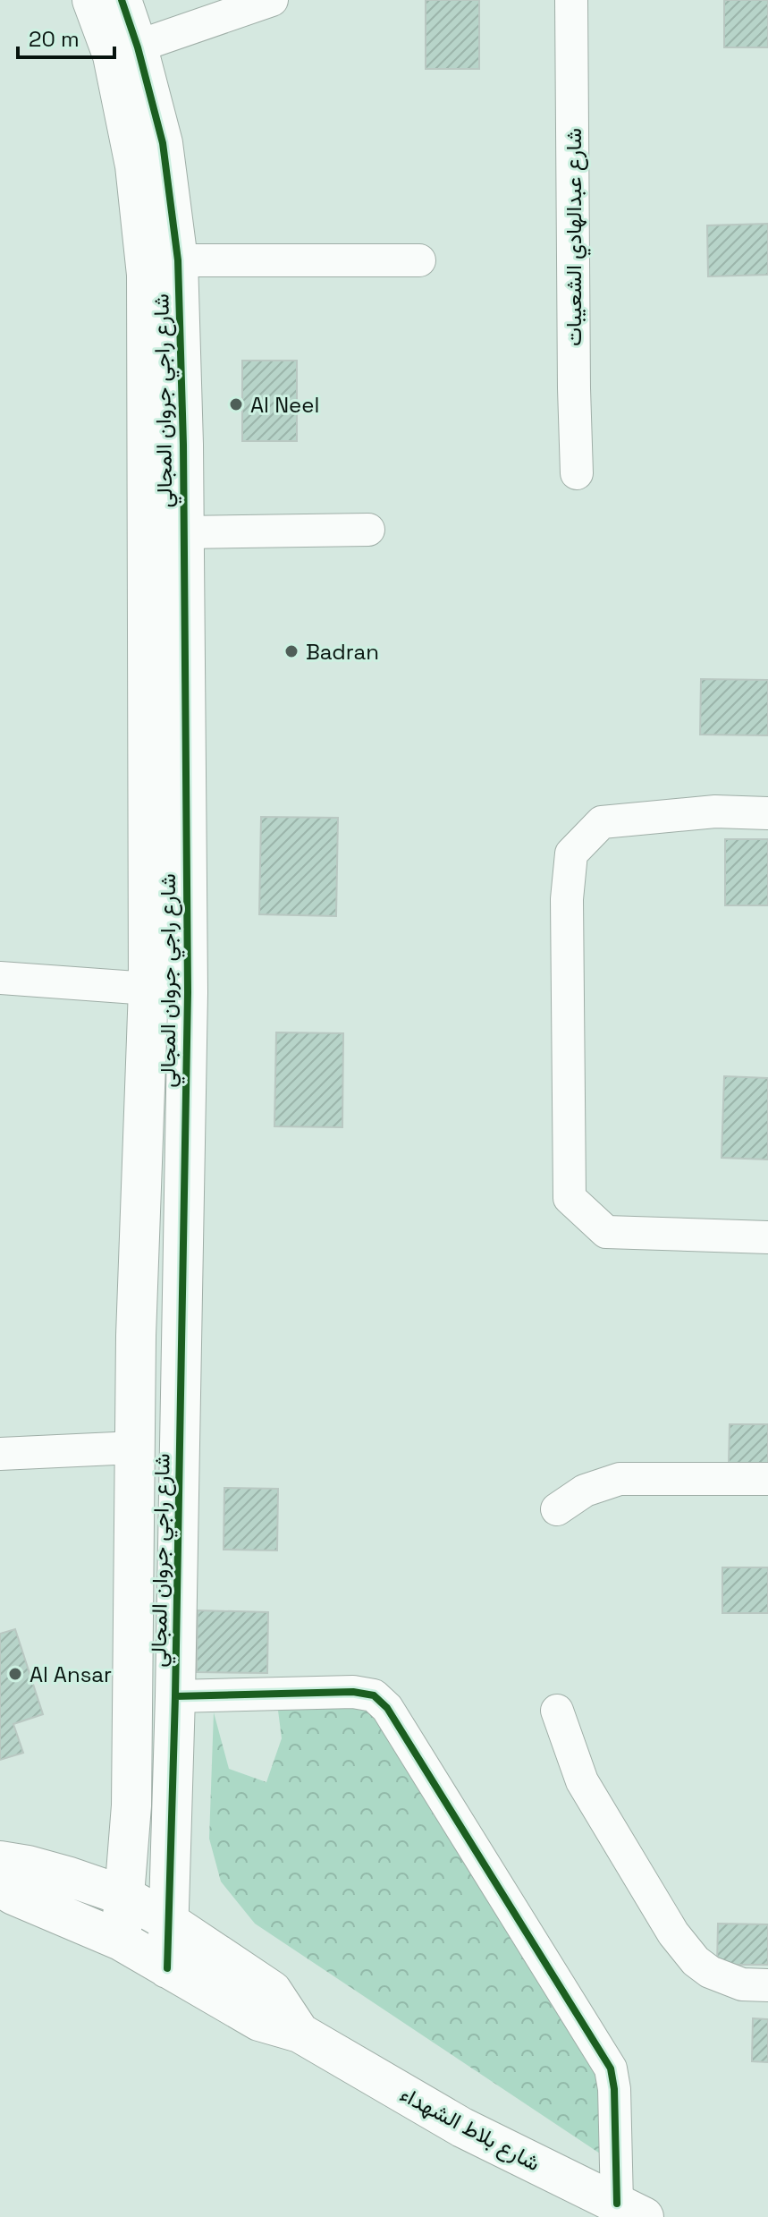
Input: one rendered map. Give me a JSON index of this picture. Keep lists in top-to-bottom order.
{
  "streets": {
    "street": ["شارع عبدالهادي الشعيبات", "شارع راجي جروان المجالي", "شارع بلاط الشهداء"]
  },
  "crossings": [
    ["شارع راجي جروان المجالي", "شارع بلاط الشهداء"]
  ],
  "places": ["Al Neel", "Badran", "Al Ansar"],
  "scale_bar": "20 m"
}
